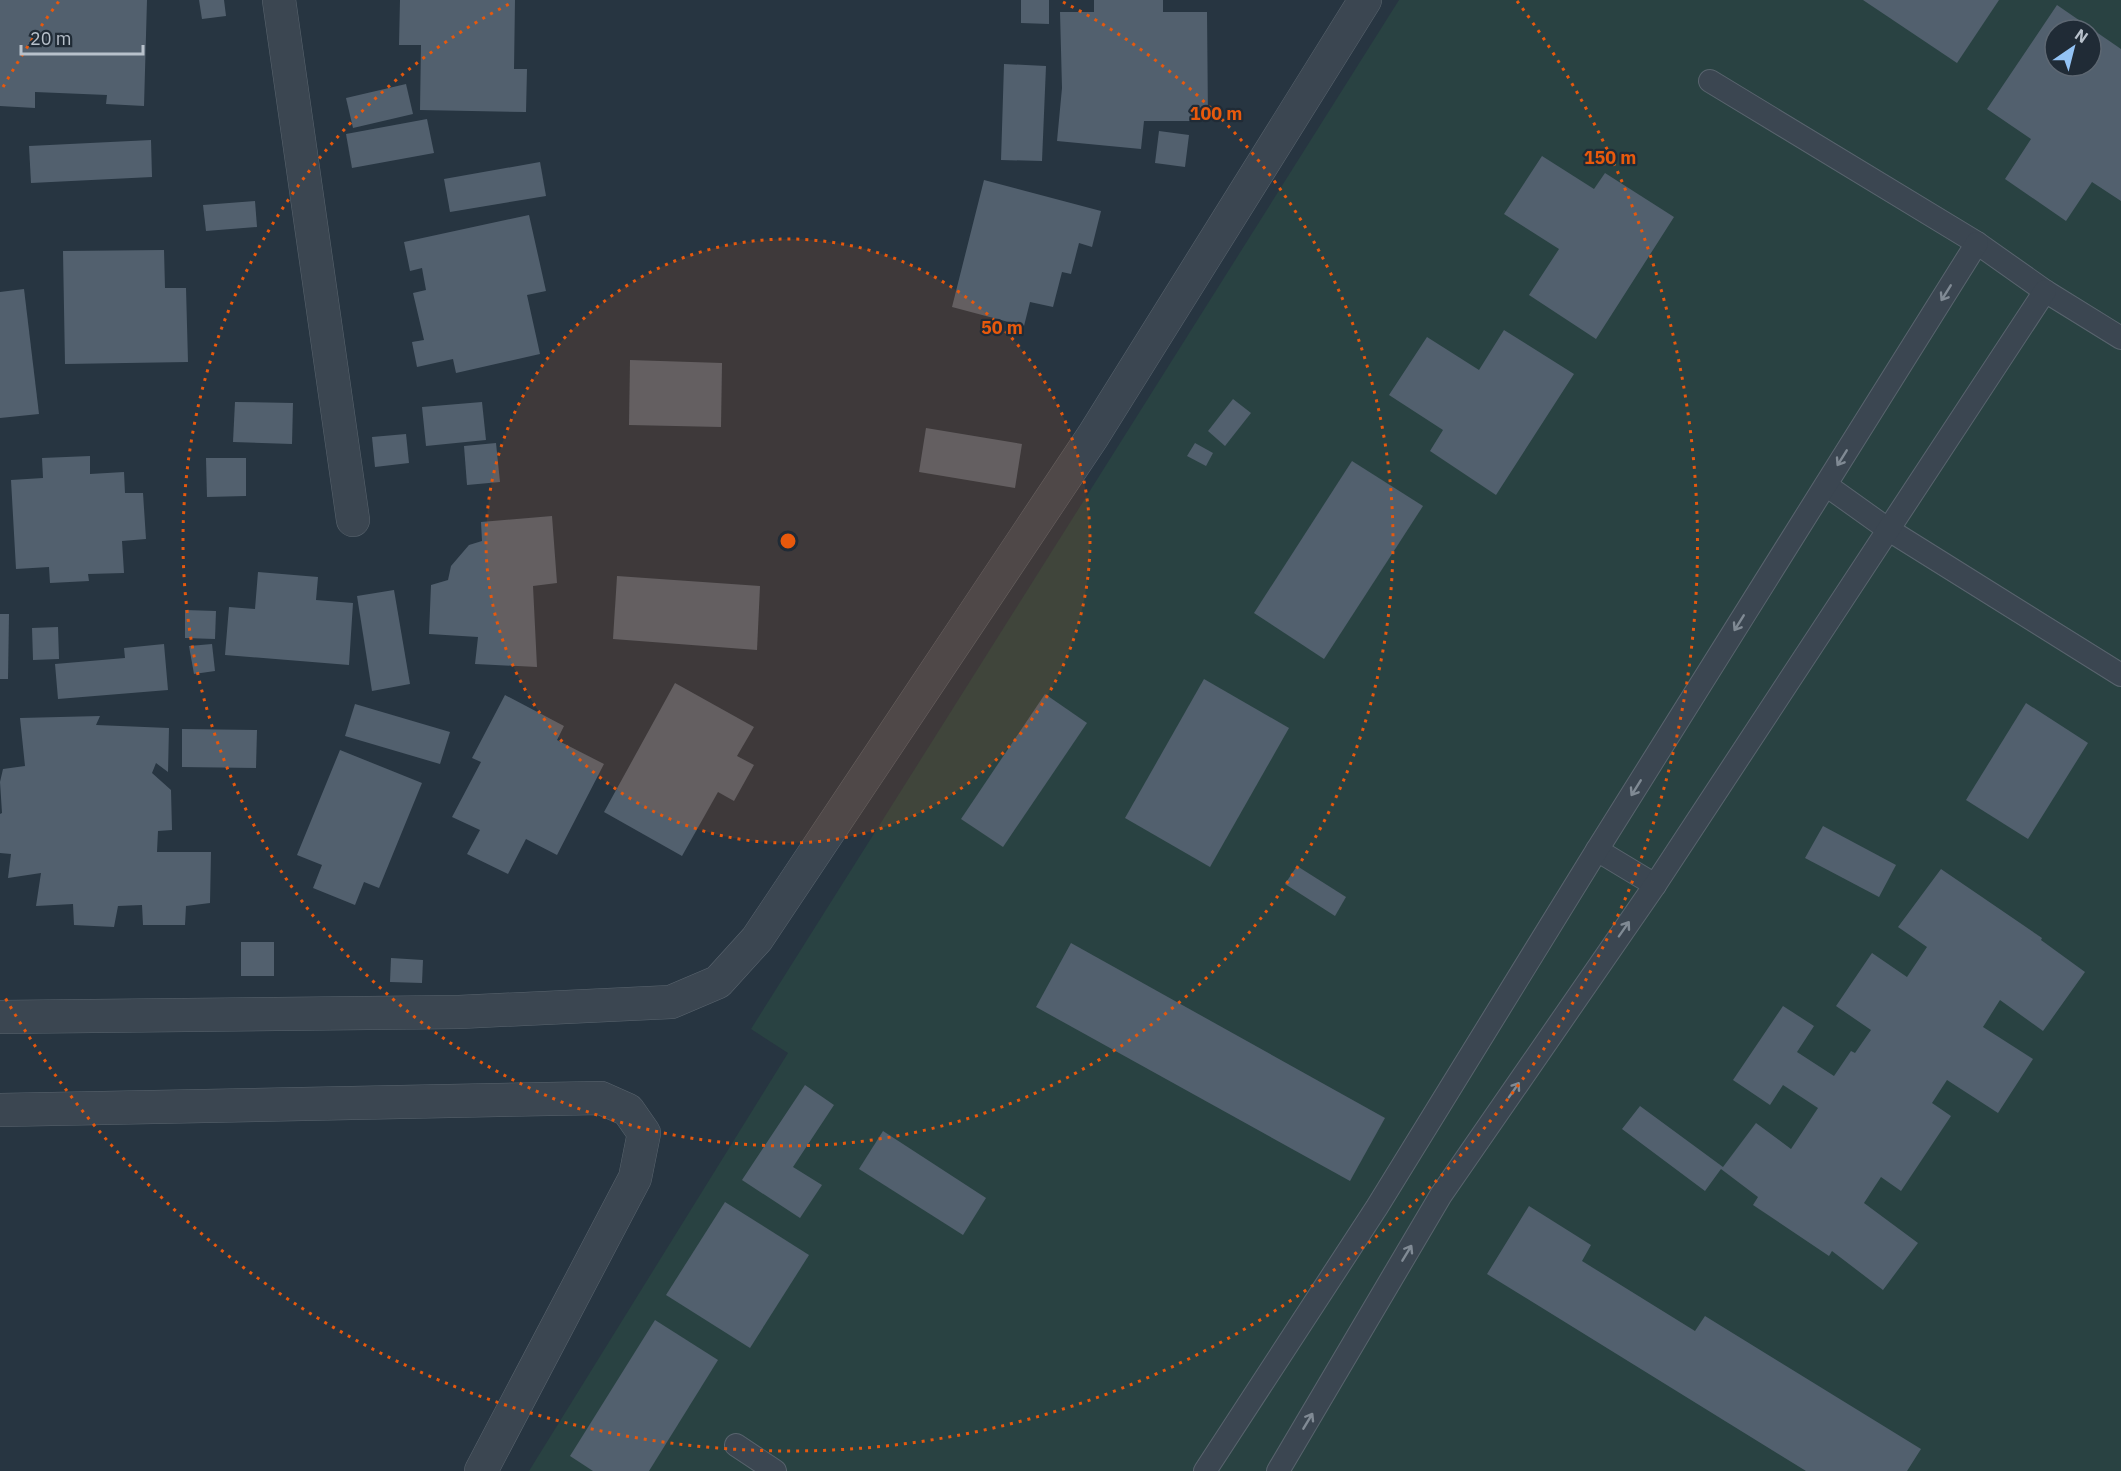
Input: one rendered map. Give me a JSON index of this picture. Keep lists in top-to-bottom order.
{
  "scale_bar": "20 m",
  "north": "top right",
  "rings": ["100 m", "150 m", "50 m"]
}
